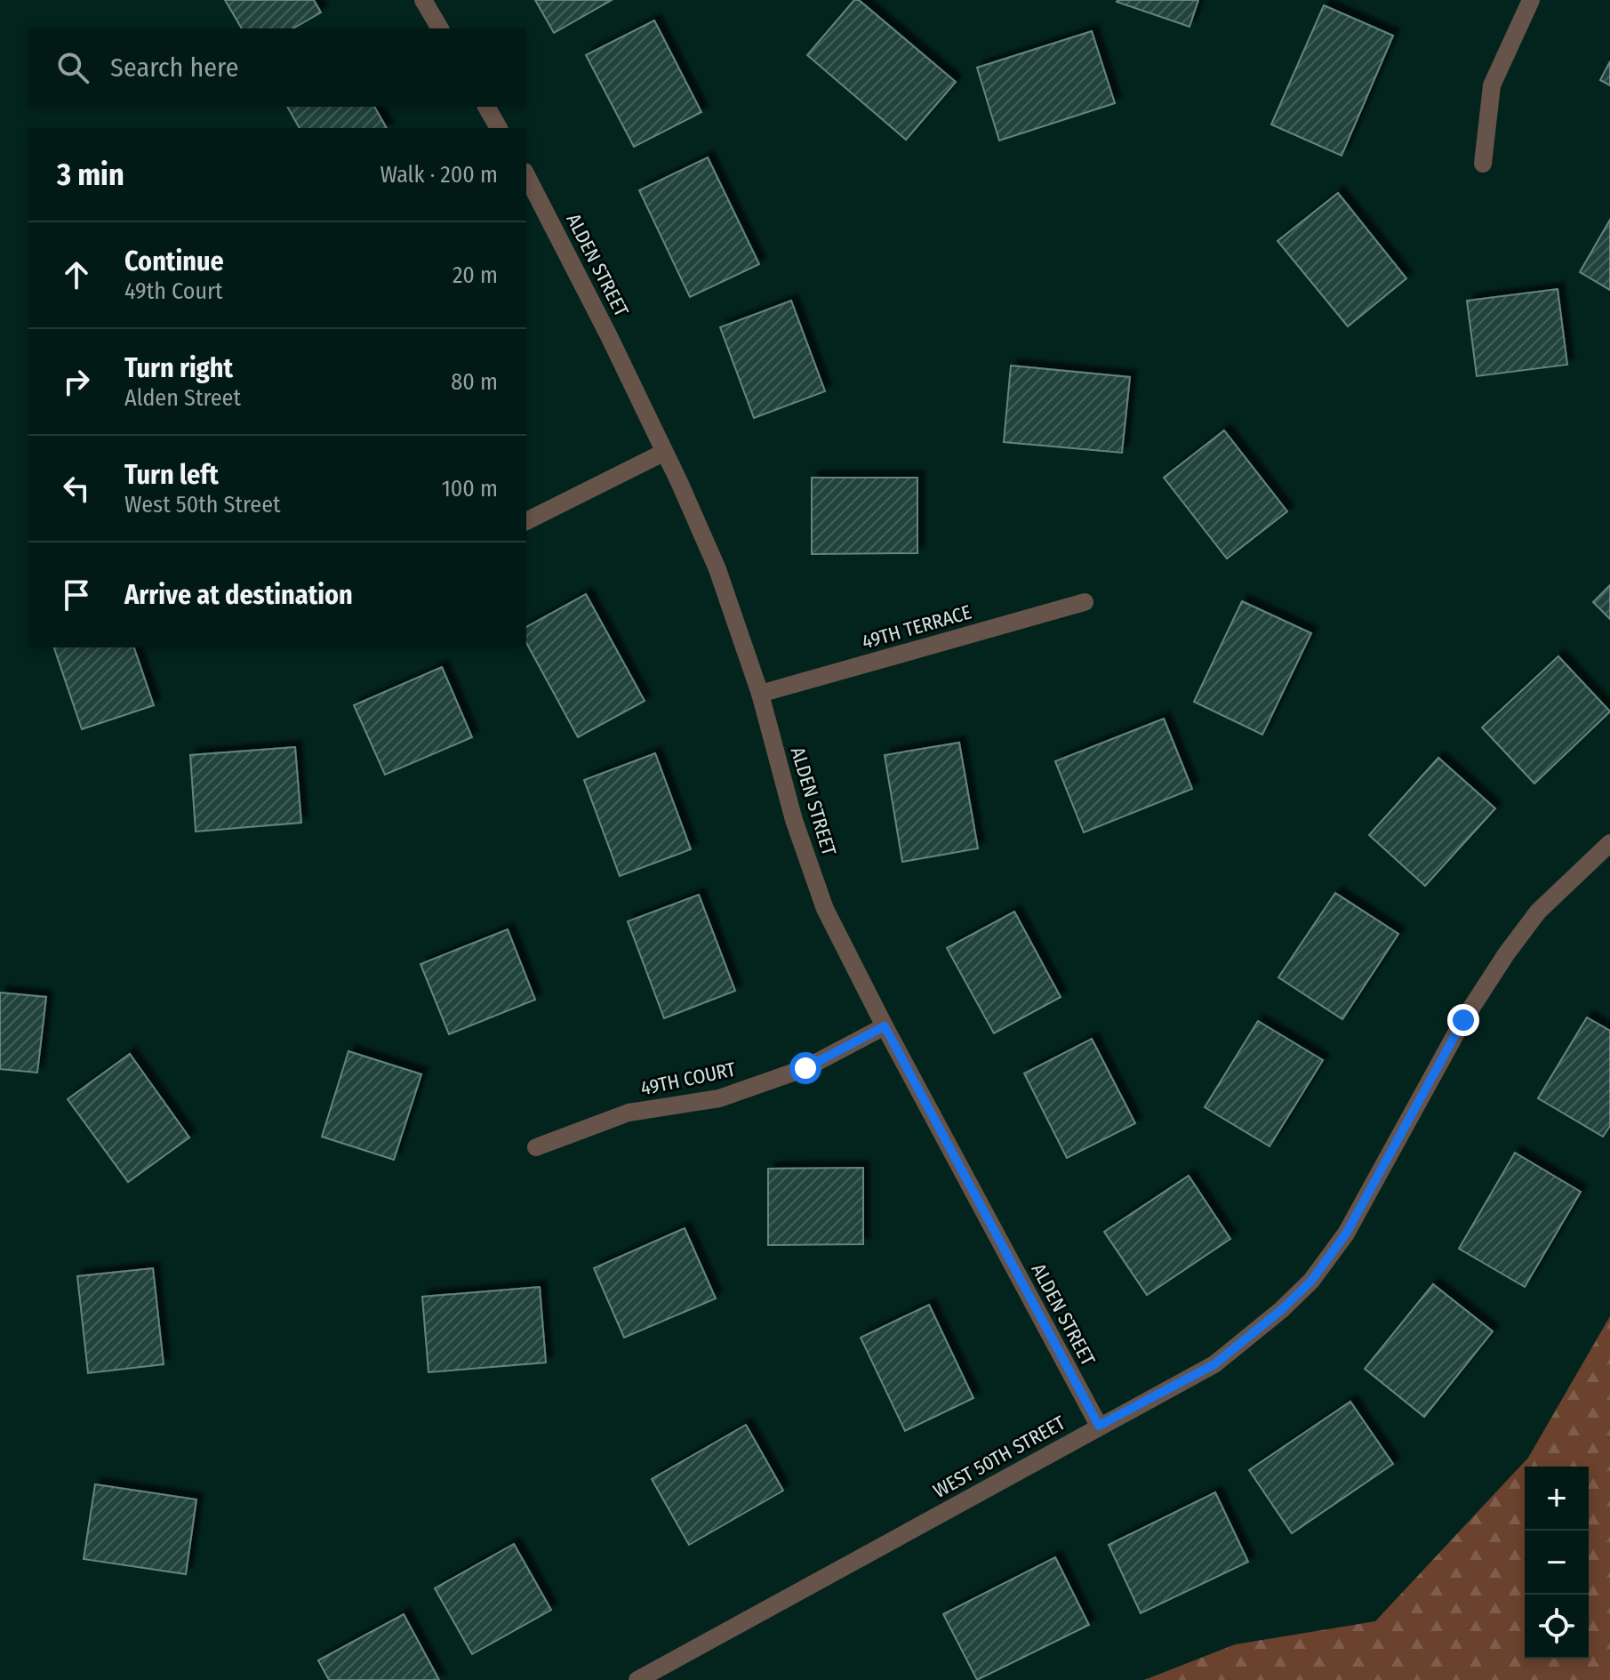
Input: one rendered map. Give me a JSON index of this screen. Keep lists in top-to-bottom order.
{
  "streets": {
    "street": [
      "ALDEN STREET",
      "49TH TERRACE",
      "49TH COURT",
      "WEST 50TH STREET"
    ]
  },
  "crossings": [
    ["ALDEN STREET", "49TH TERRACE"],
    ["ALDEN STREET", "49TH COURT"],
    ["ALDEN STREET", "WEST 50TH STREET"]
  ],
  "page": {
    "search": "Search here",
    "heading": ["3 min", "Walk · 200 m"],
    "list": [
      ["Continue", "49th Court", "20 m"],
      ["Turn right", "Alden Street", "80 m"],
      ["Turn left", "West 50th Street", "100 m"],
      "Arrive at destination"
    ],
    "map_buttons": ["+", "−"]
  }
}
